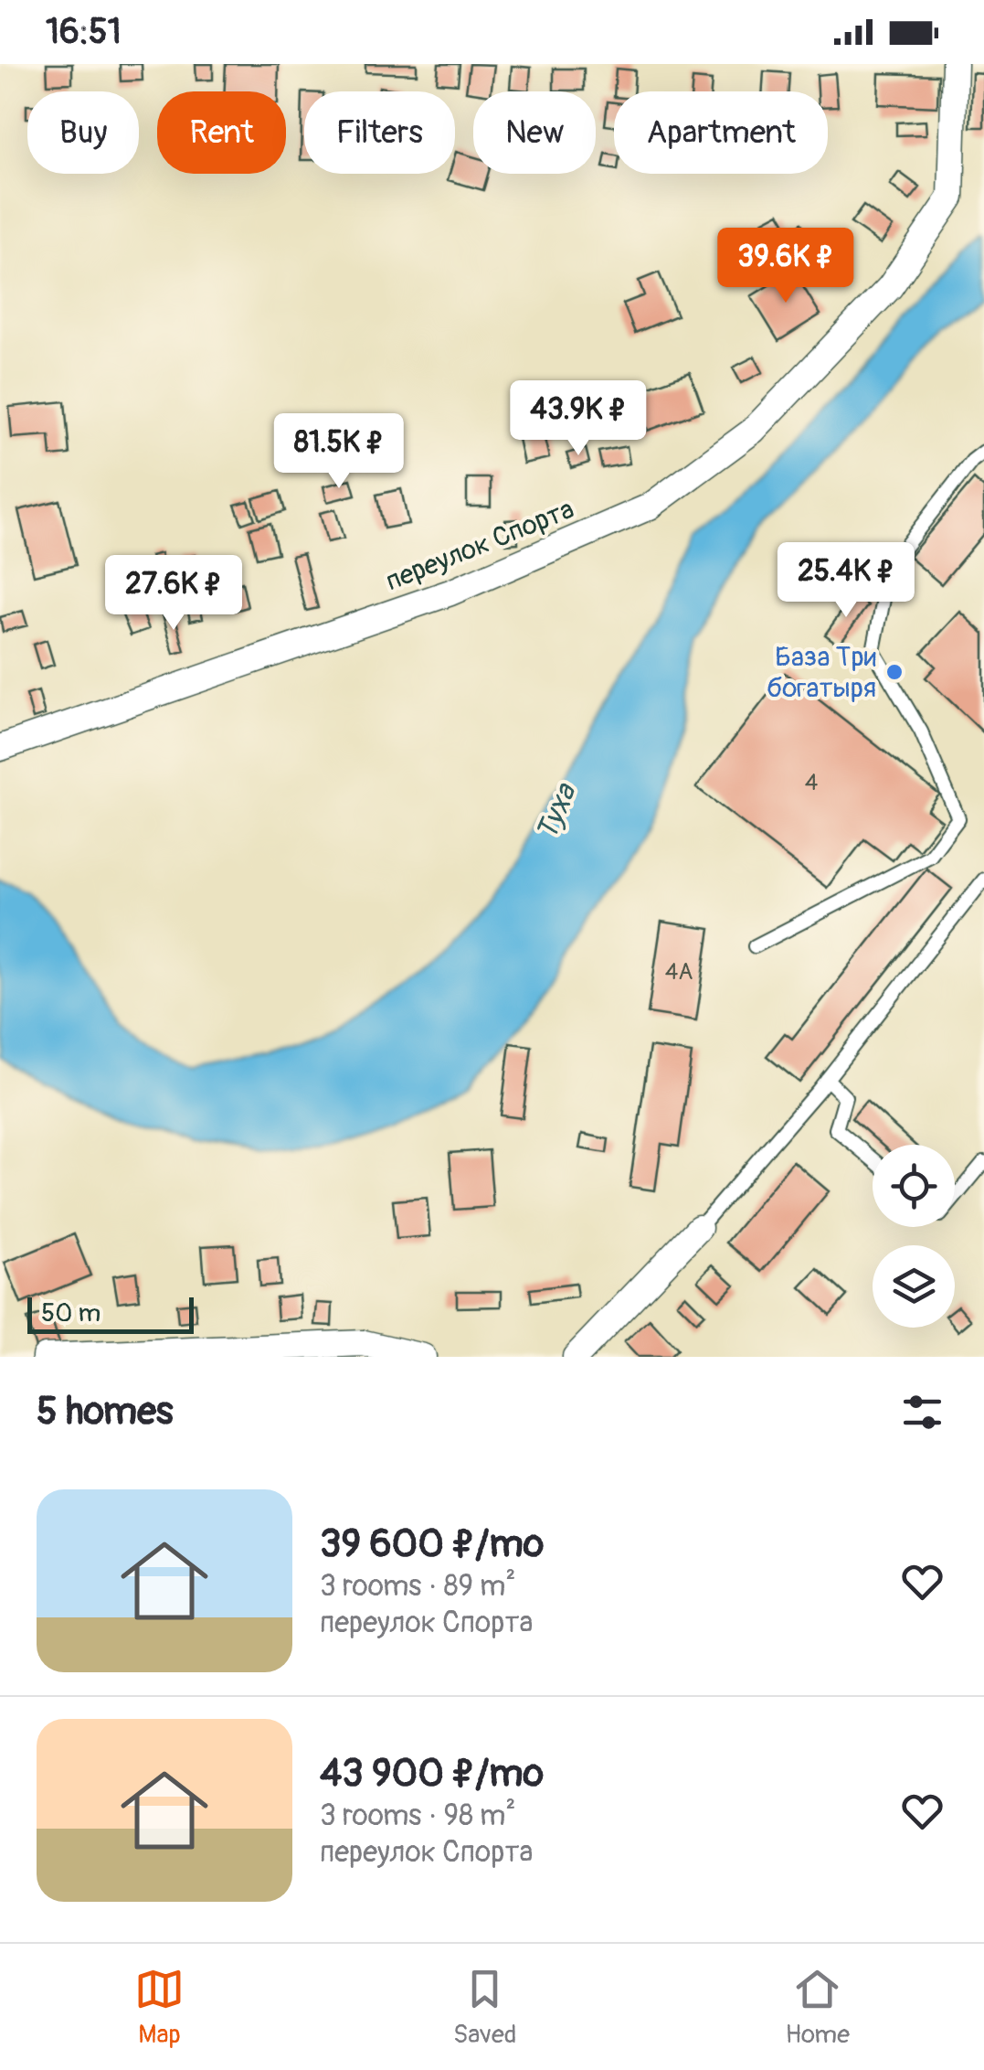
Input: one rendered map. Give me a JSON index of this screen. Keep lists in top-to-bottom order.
{
  "streets": {
    "street": ["переулок Спорта"]
  },
  "water": ["Туха"],
  "places": ["База Три богатыря"],
  "house_numbers": ["4", "4А"],
  "scale_bar": "50 m",
  "page": {
    "status": "16:51",
    "chip": [
      "Buy",
      "Rent",
      "Filters",
      "New",
      "Apartment"
    ],
    "price": [
      "39.6K ₽",
      "43.9K ₽",
      "81.5K ₽",
      "25.4K ₽",
      "27.6K ₽"
    ],
    "scale": "50 m",
    "heading": "5 homes",
    "list": [
      {
        "name": "39 600 ₽/mo",
        "note": "3 rooms · 89 m² · переулок Спорта"
      },
      {
        "name": "43 900 ₽/mo",
        "note": "3 rooms · 98 m² · переулок Спорта"
      }
    ],
    "tabs": ["Map", "Saved", "Home"]
  }
}
